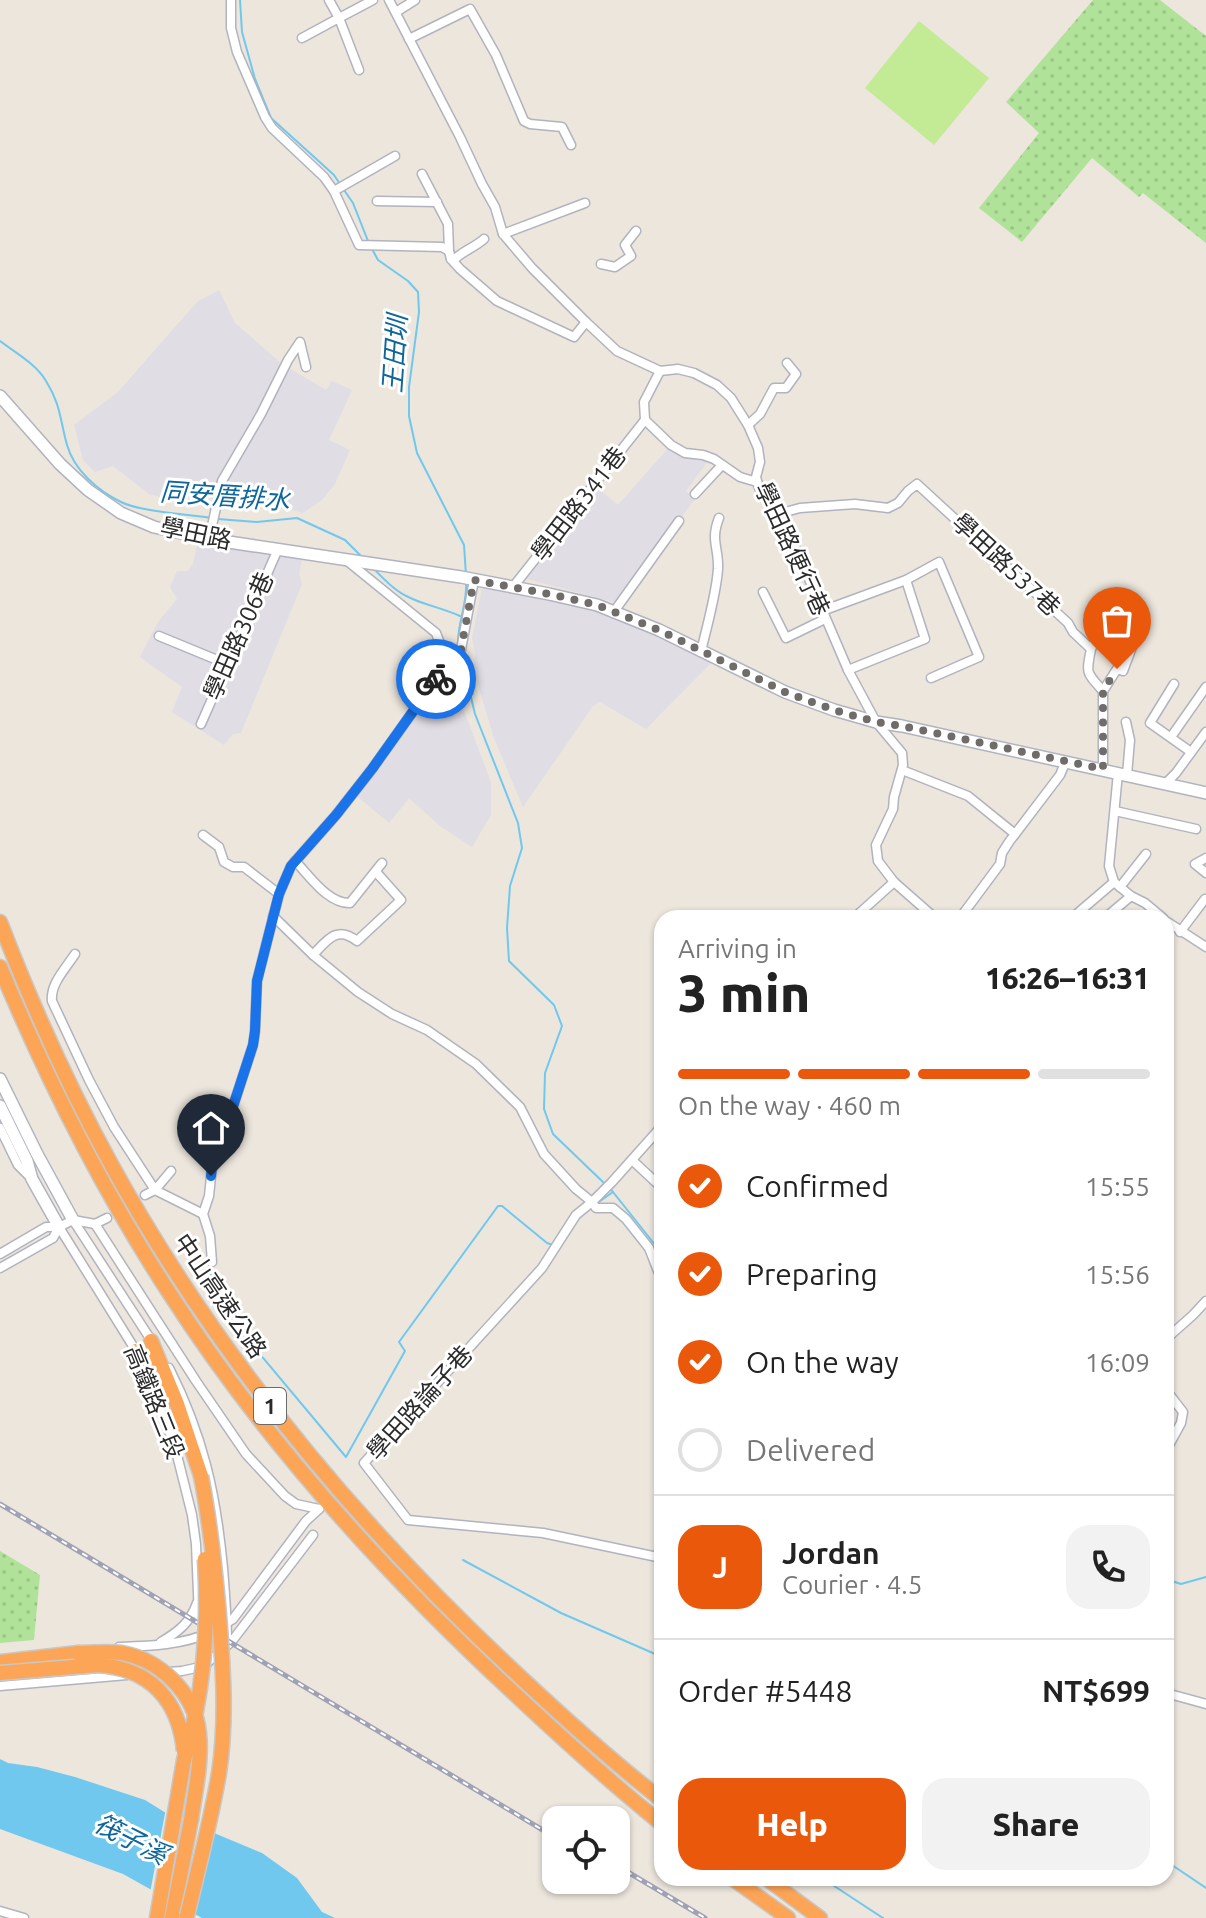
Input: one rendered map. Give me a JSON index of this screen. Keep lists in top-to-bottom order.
{
  "streets": {
    "highway": ["中山高速公路", "1"],
    "main road": ["學田路"],
    "street": [
      "學田路341巷",
      "學田路便行巷",
      "學田路537巷",
      "學田路306巷",
      "高鐵路三段",
      "學田路論子巷"
    ]
  },
  "crossings": [
    ["學田路341巷", "學田路便行巷"],
    ["學田路", "學田路306巷"],
    ["學田路便行巷", "學田路537巷"]
  ],
  "water": ["王田圳", "同安厝排水", "筏子溪"],
  "page": {
    "heading": ["3 min", "Arriving in", "16:26–16:31"],
    "panel": [
      "Jordan",
      "Courier · 4.5",
      "Order #5448",
      "NT$699"
    ],
    "bar": "On the way · 460 m",
    "list": [
      ["Confirmed", "15:55"],
      ["Preparing", "15:56"],
      ["On the way", "16:09"],
      "Delivered"
    ],
    "round": "J",
    "buttons": ["Help", "Share"]
  }
}
